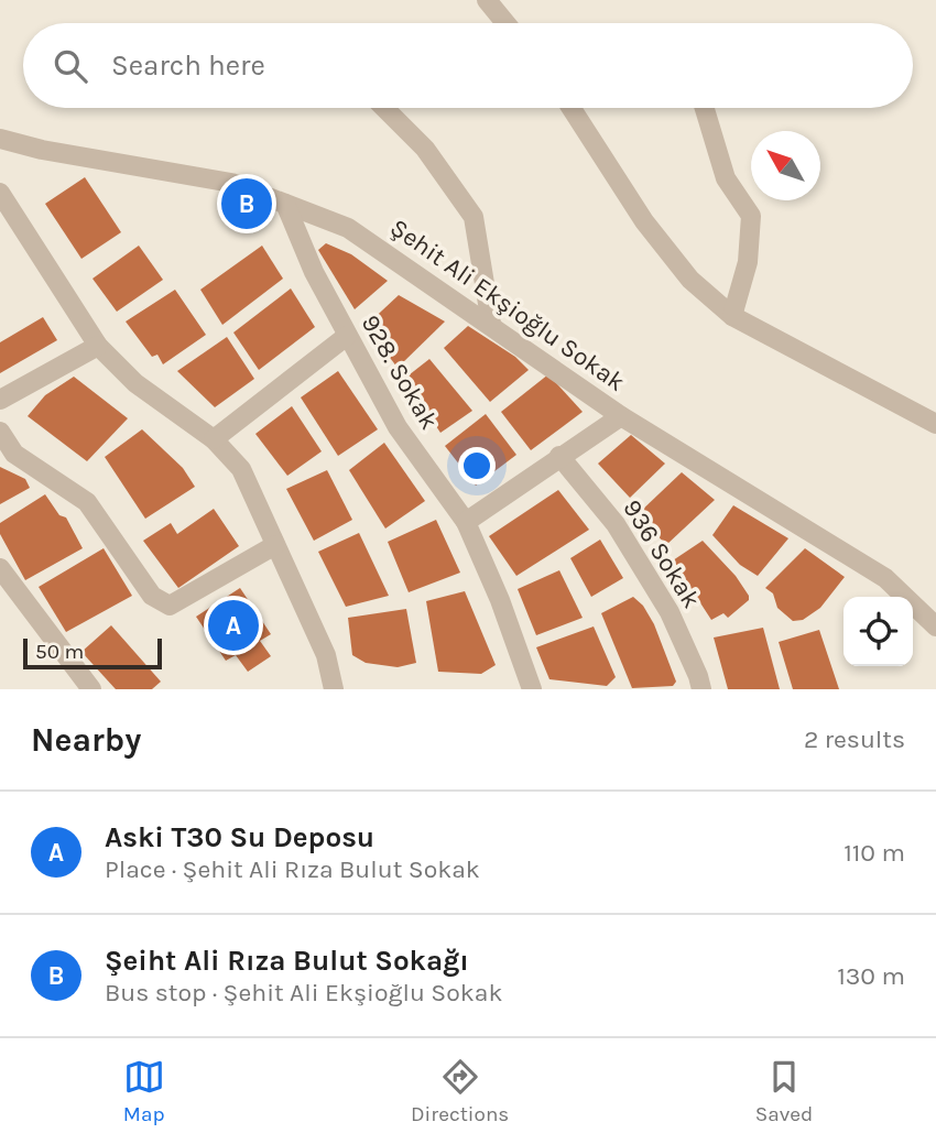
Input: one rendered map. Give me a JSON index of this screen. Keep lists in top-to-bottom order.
{
  "streets": {
    "street": ["Şehit Ali Ekşioğlu Sokak", "928. Sokak", "936 Sokak"]
  },
  "crossings": [
    ["Şehit Ali Ekşioğlu Sokak", "928. Sokak"]
  ],
  "scale_bar": "50 m",
  "north": "top left",
  "page": {
    "search": "Search here",
    "pins": ["B", "A"],
    "scale": "50 m",
    "heading": ["Nearby", "2 results"],
    "list": [
      {
        "mark": "A",
        "name": "Aski T30 Su Deposu",
        "note": "Place · Şehit Ali Rıza Bulut Sokak",
        "value": "110 m"
      },
      {
        "mark": "B",
        "name": "Şeiht Ali Rıza Bulut Sokağı",
        "note": "Bus stop · Şehit Ali Ekşioğlu Sokak",
        "value": "130 m"
      }
    ],
    "nav": ["Map", "Directions", "Saved"]
  }
}
